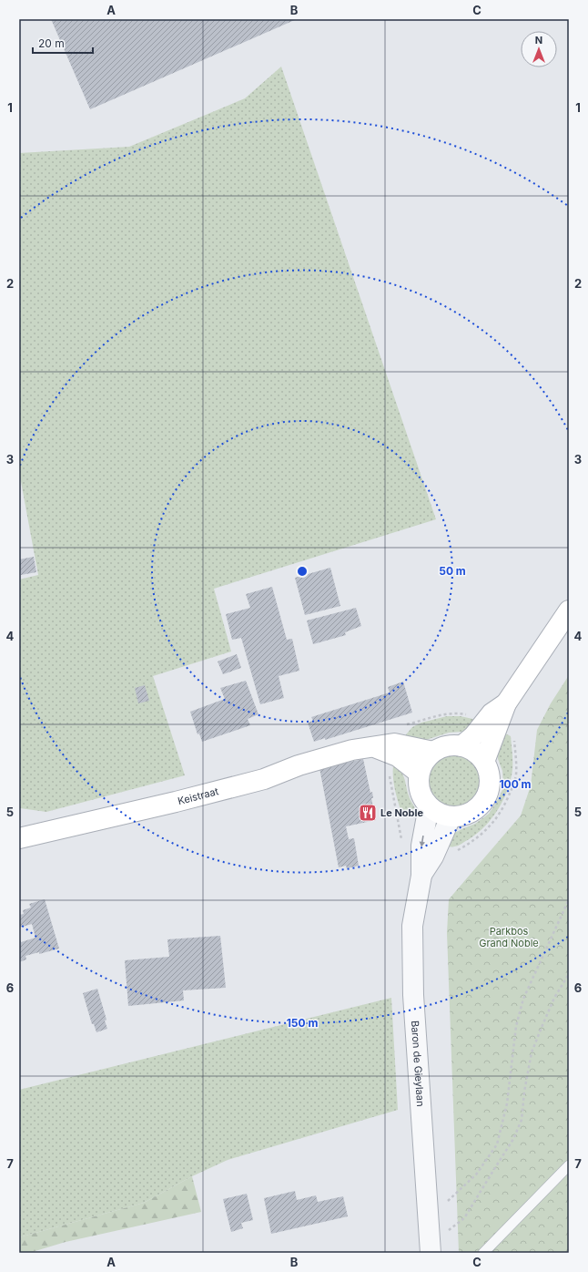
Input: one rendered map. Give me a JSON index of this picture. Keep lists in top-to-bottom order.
{
  "streets": {
    "street": ["Keistraat", "Baron de Gieylaan"]
  },
  "crossings": [
    ["Keistraat", "Baron de Gieylaan"]
  ],
  "parks": ["Parkbos Grand Noble"],
  "places": {
    "restaurant": ["Le Noble"]
  },
  "scale_bar": "20 m",
  "north": "top",
  "grid": {
    "columns": ["A", "B", "C"],
    "rows": [
      "1",
      "2",
      "3",
      "4",
      "5",
      "6",
      "7"
    ]
  },
  "rings": ["50 m", "100 m", "150 m"]
}
